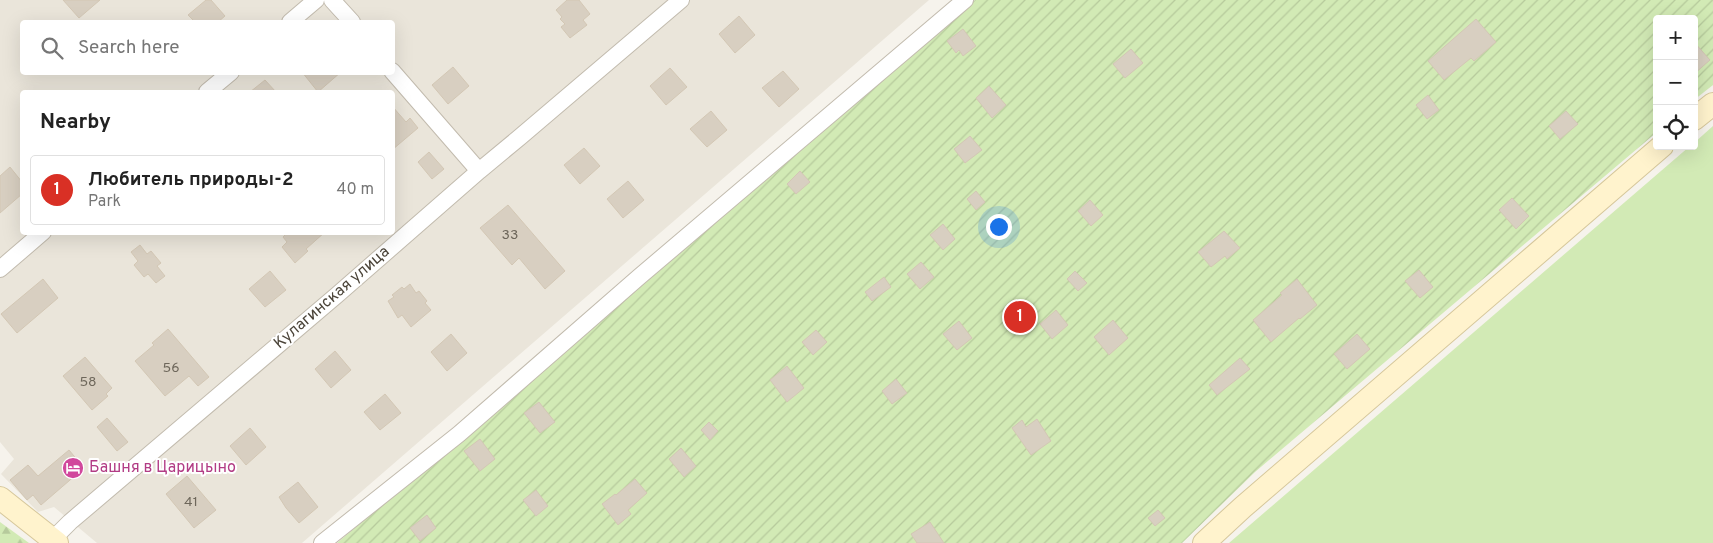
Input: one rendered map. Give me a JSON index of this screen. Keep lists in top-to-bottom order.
{
  "streets": {
    "street": ["Кулагинская улица"]
  },
  "places": {
    "hotel": ["Башня в Царицыно"]
  },
  "house_numbers": [
    "33",
    "56",
    "58",
    "41"
  ],
  "page": {
    "map_buttons": ["+", "−"],
    "search": "Search here",
    "heading": "Nearby",
    "list": [
      {
        "mark": "1",
        "name": "Любитель природы-2",
        "note": "Park",
        "value": "40 m"
      }
    ],
    "pins": "1"
  }
}
